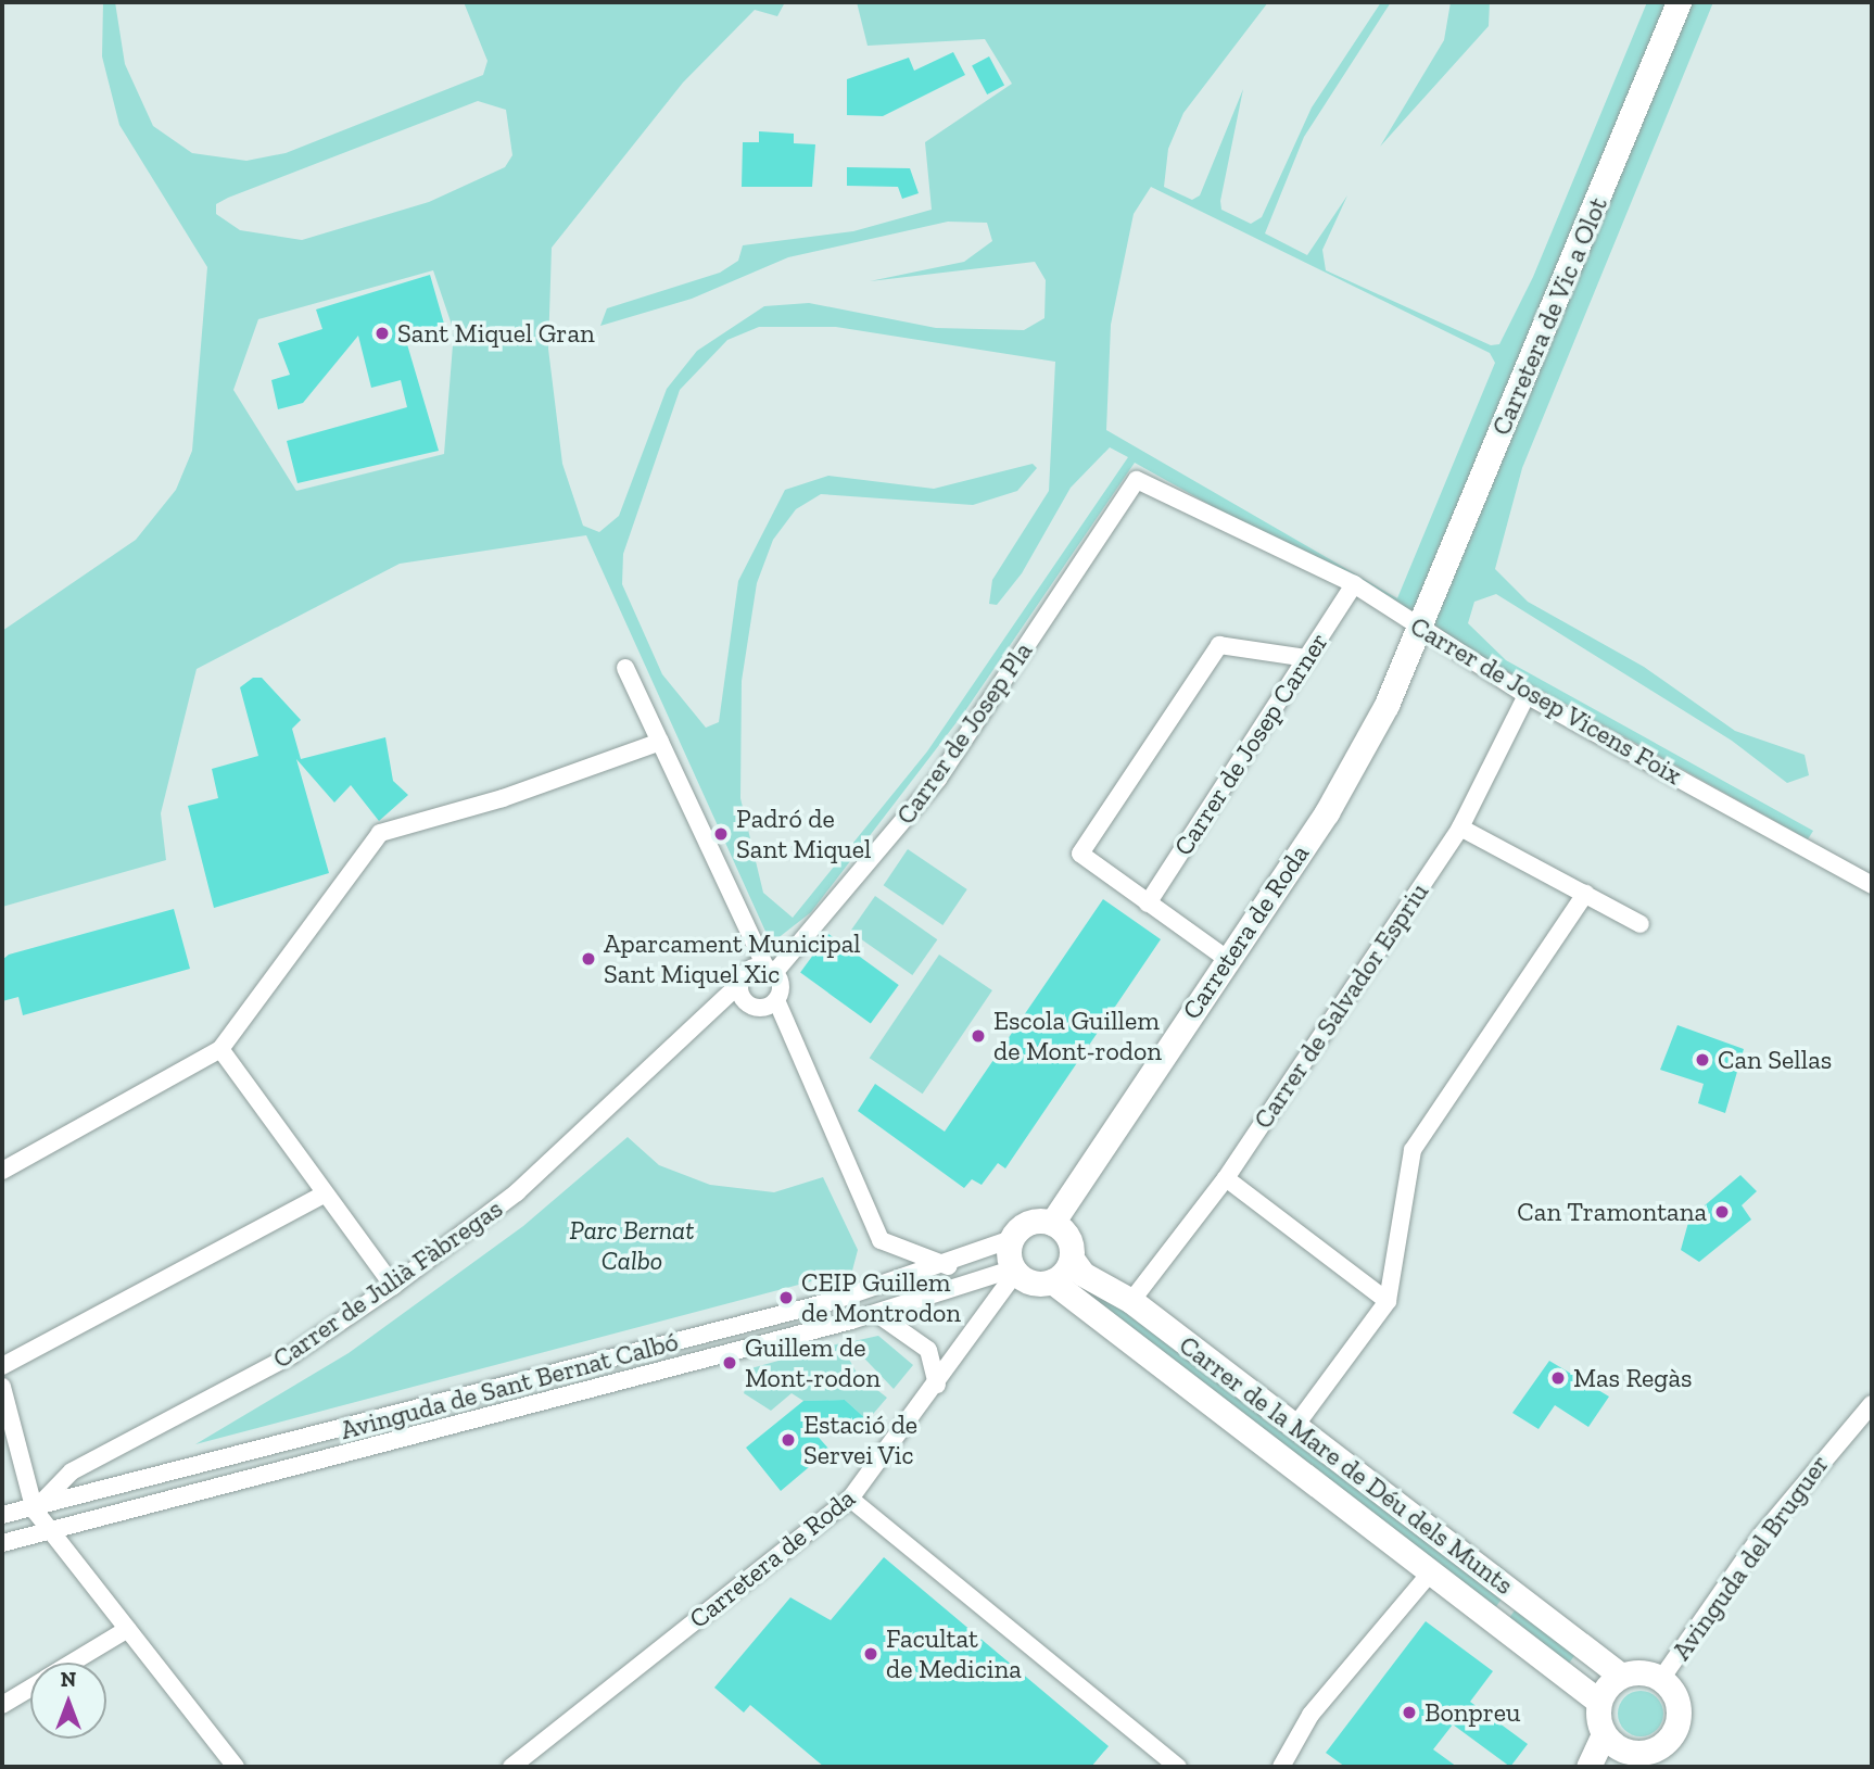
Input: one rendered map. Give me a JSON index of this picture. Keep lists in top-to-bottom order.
{
  "streets": {
    "street": [
      "Carretera de Vic a Olot",
      "Carrer de Josep Vicens Foix",
      "Carrer de Josep Pla",
      "Carrer de Josep Carner",
      "Carretera de Roda",
      "Carrer de Salvador Espriu",
      "Carrer de Julià Fàbregas",
      "Avinguda de Sant Bernat Calbó",
      "Carrer de la Mare de Déu dels Munts",
      "Avinguda del Bruguer"
    ]
  },
  "crossings": [
    ["Carretera de Vic a Olot", "Carrer de Josep Vicens Foix"],
    ["Carretera de Vic a Olot", "Carretera de Roda"],
    ["Carrer de Josep Vicens Foix", "Carrer de Josep Pla"],
    ["Carrer de Josep Vicens Foix", "Carrer de Josep Carner"],
    ["Carrer de Josep Vicens Foix", "Carretera de Roda"],
    ["Carrer de Josep Vicens Foix", "Carrer de Salvador Espriu"],
    ["Carrer de Josep Pla", "Carrer de Julià Fàbregas"],
    ["Carretera de Roda", "Avinguda de Sant Bernat Calbó"],
    ["Carretera de Roda", "Carrer de la Mare de Déu dels Munts"],
    ["Carrer de Salvador Espriu", "Carrer de la Mare de Déu dels Munts"],
    ["Carrer de Julià Fàbregas", "Avinguda de Sant Bernat Calbó"],
    ["Avinguda de Sant Bernat Calbó", "Carrer de la Mare de Déu dels Munts"],
    ["Carrer de la Mare de Déu dels Munts", "Avinguda del Bruguer"]
  ],
  "parks": ["Parc Bernat Calbo"],
  "places": [
    "Sant Miquel Gran",
    "Padró de Sant Miquel",
    "Aparcament Municipal Sant Miquel Xic",
    "Escola Guillem de Mont-rodon",
    "Can Sellas",
    "Can Tramontana",
    "CEIP Guillem de Montrodon",
    "Guillem de Mont-rodon",
    "Mas Regàs",
    "Estació de Servei Vic",
    "Facultat de Medicina",
    "Bonpreu"
  ],
  "north": "top"
}
